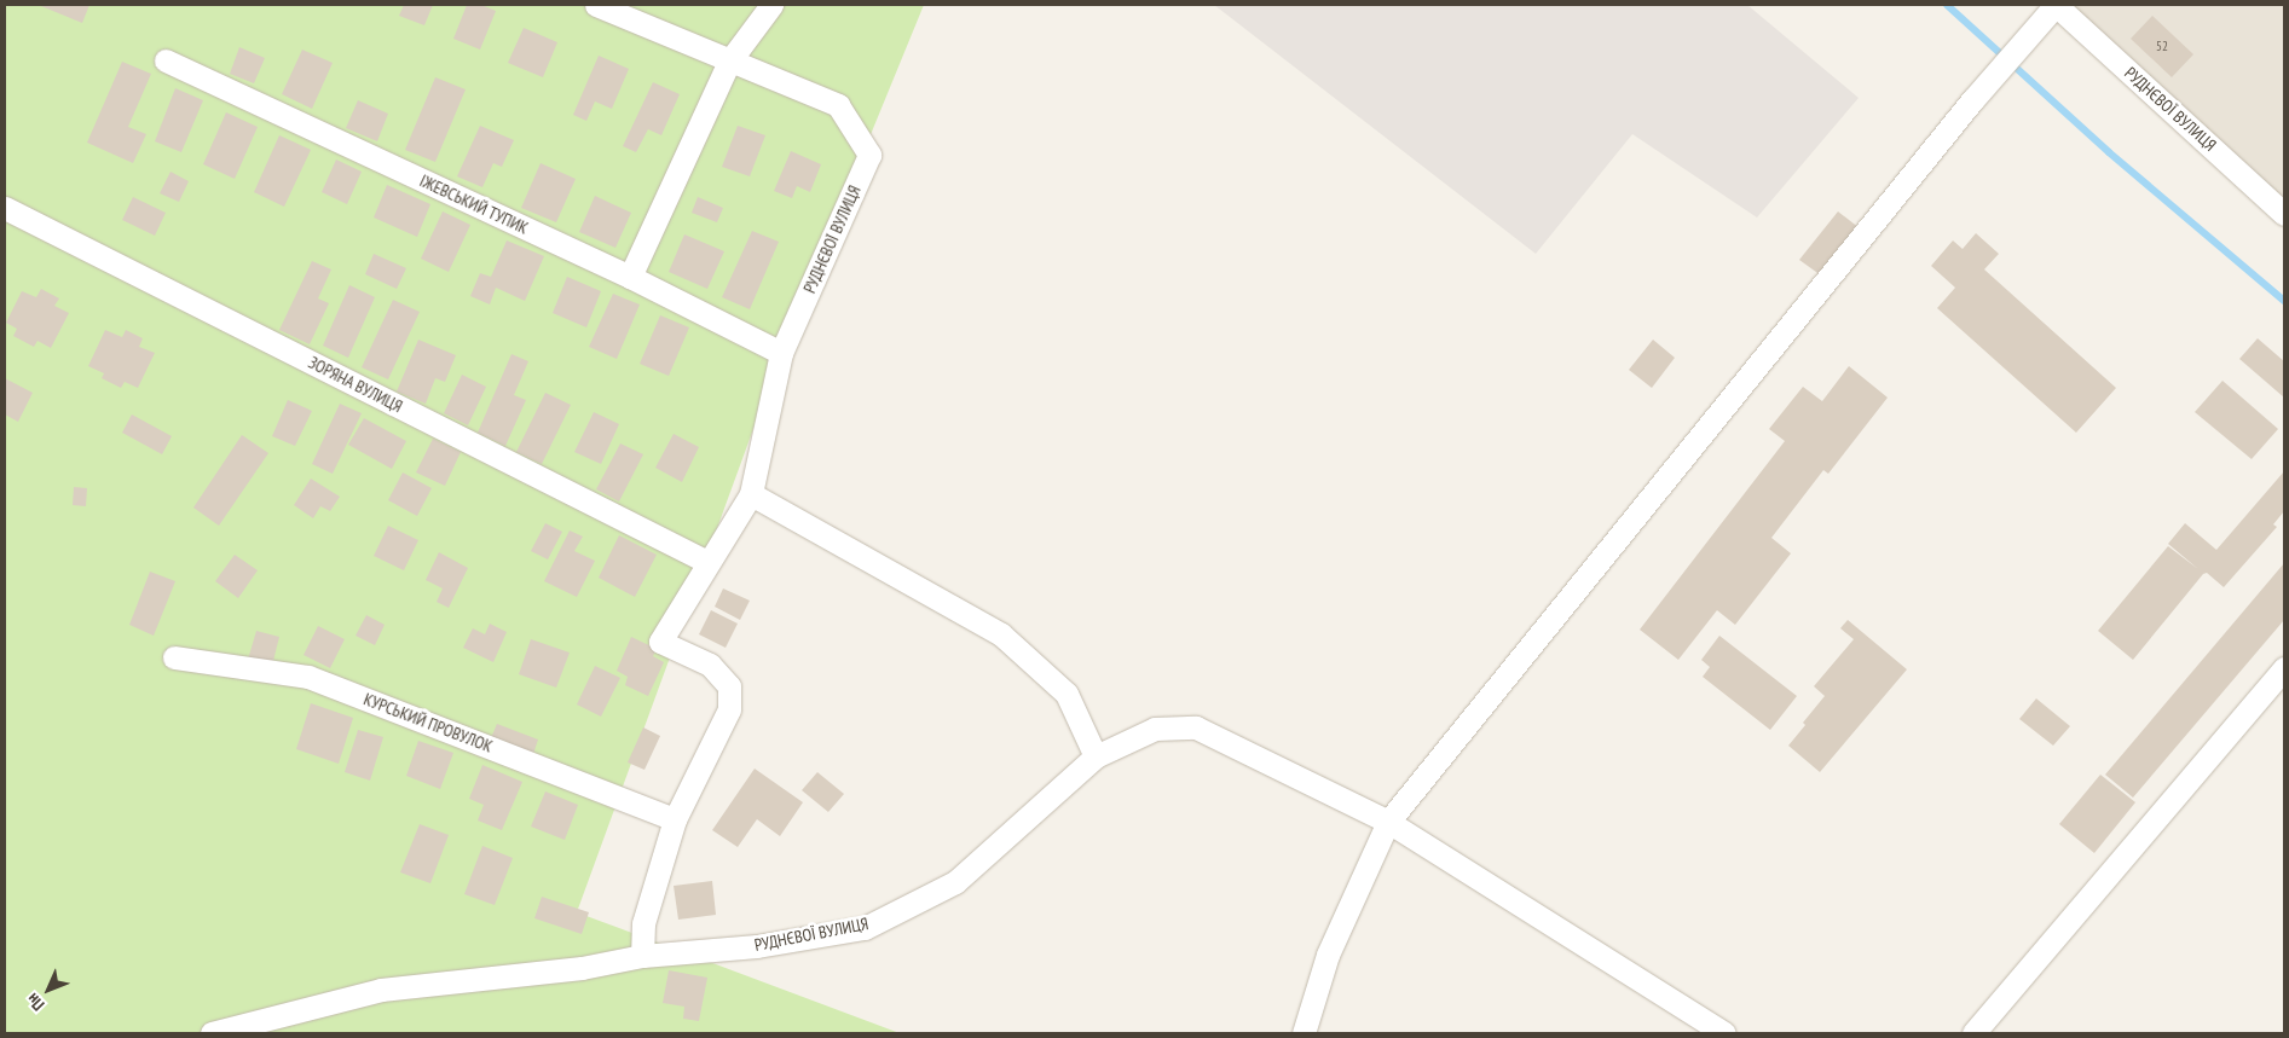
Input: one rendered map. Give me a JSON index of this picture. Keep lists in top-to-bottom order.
{
  "streets": {
    "street": [
      "РУДНЄВОЇ ВУЛИЦЯ",
      "ІЖЕВСЬКИЙ ТУПИК",
      "ЗОРЯНА ВУЛИЦЯ",
      "КУРСЬКИЙ ПРОВУЛОК"
    ]
  },
  "crossings": [
    ["РУДНЄВОЇ ВУЛИЦЯ", "ІЖЕВСЬКИЙ ТУПИК"],
    ["РУДНЄВОЇ ВУЛИЦЯ", "ЗОРЯНА ВУЛИЦЯ"],
    ["РУДНЄВОЇ ВУЛИЦЯ", "КУРСЬКИЙ ПРОВУЛОК"]
  ],
  "house_numbers": ["52"],
  "north": "bottom left"
}
